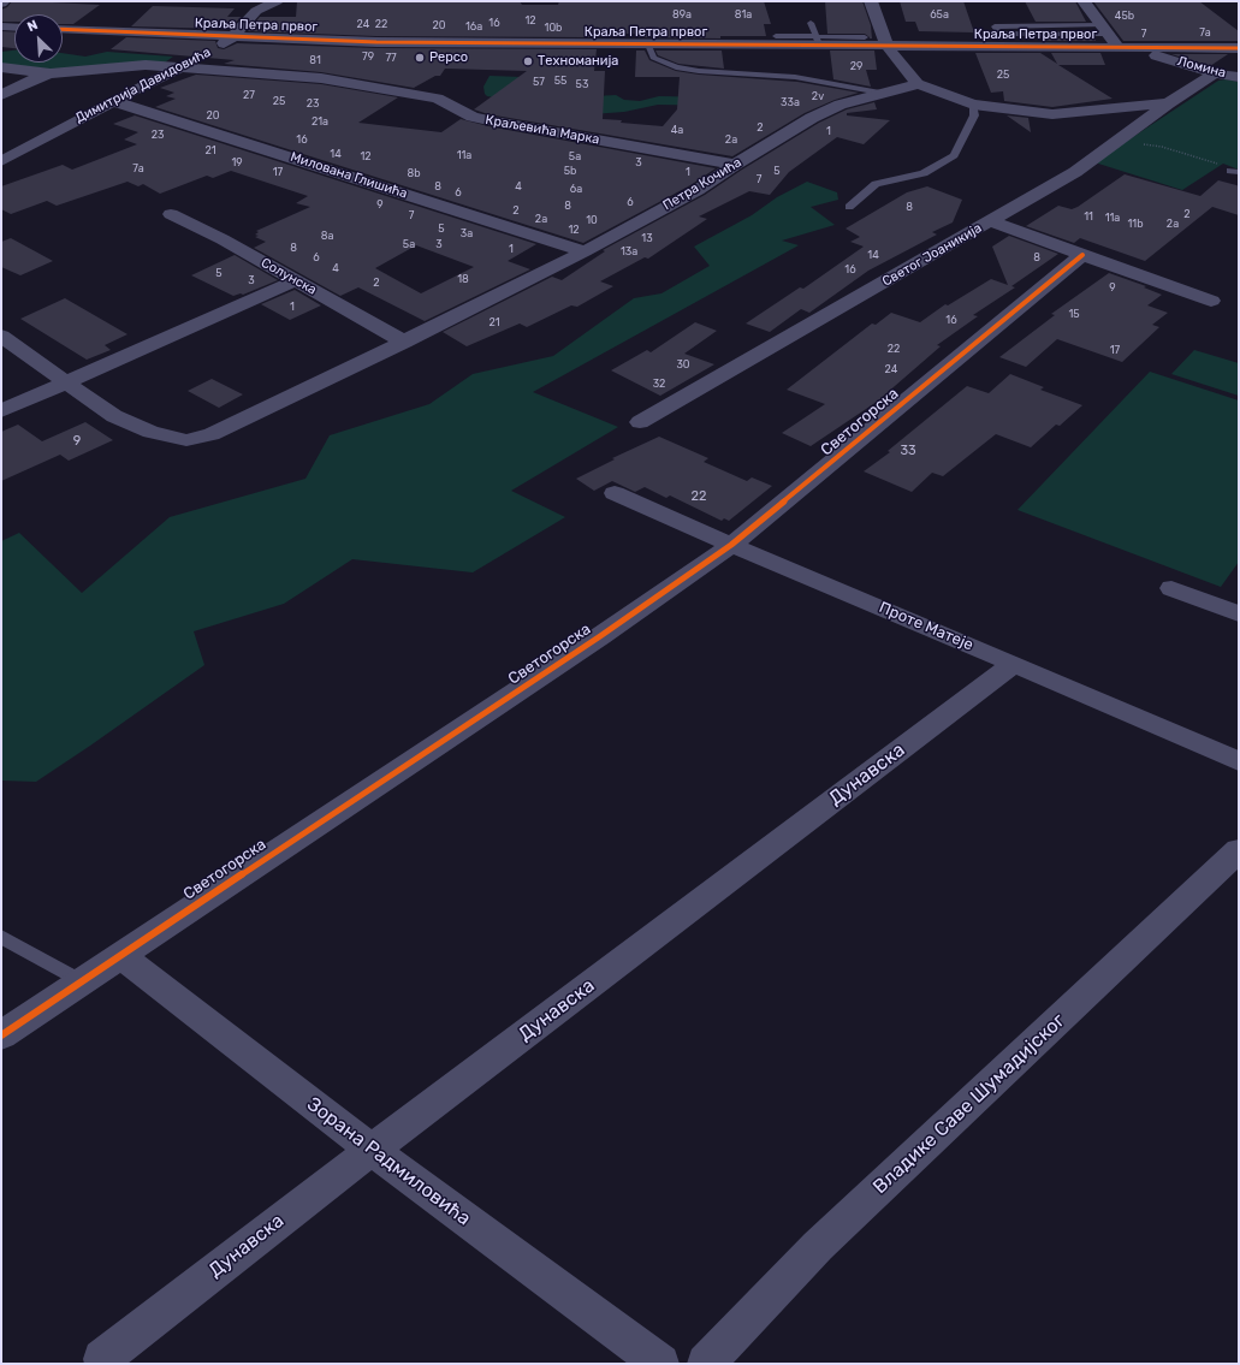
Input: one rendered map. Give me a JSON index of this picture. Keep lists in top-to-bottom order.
{
  "streets": {
    "street": [
      "Краља Петра првог",
      "Ломина",
      "Димитрија Давидовића",
      "Краљевића Марка",
      "Милована Глишића",
      "Петра Кочића",
      "Светог Јоаникија",
      "Солунска",
      "Светогорска",
      "Проте Матеје",
      "Дунавска",
      "Владике Саве Шумадијског",
      "Зорана Радмиловића"
    ]
  },
  "crossings": [
    ["Краља Петра првог", "Ломина"],
    ["Краља Петра првог", "Димитрија Давидовића"],
    ["Ломина", "Светог Јоаникија"],
    ["Димитрија Давидовића", "Краљевића Марка"],
    ["Димитрија Давидовића", "Милована Глишића"],
    ["Краљевића Марка", "Петра Кочића"],
    ["Милована Глишића", "Петра Кочића"],
    ["Петра Кочића", "Солунска"],
    ["Светогорска", "Проте Матеје"],
    ["Светогорска", "Зорана Радмиловића"],
    ["Проте Матеје", "Дунавска"],
    ["Дунавска", "Зорана Радмиловића"]
  ],
  "places": ["Pepco", "Техноманија"],
  "house_numbers": [
    "89a",
    "81a",
    "65a",
    "45b",
    "12",
    "16",
    "24",
    "22",
    "20",
    "16a",
    "10b",
    "7a",
    "7",
    "79",
    "77",
    "81",
    "29",
    "25",
    "55",
    "57",
    "53",
    "27",
    "2v",
    "25",
    "33a",
    "23",
    "20",
    "21a",
    "2",
    "4a",
    "1",
    "23",
    "16",
    "2a",
    "21",
    "14",
    "11a",
    "12",
    "5a",
    "19",
    "3",
    "7a",
    "5b",
    "5",
    "17",
    "1",
    "8b",
    "7",
    "8",
    "4",
    "6a",
    "6",
    "6",
    "9",
    "8",
    "8",
    "2",
    "2",
    "7",
    "11",
    "11a",
    "2a",
    "10",
    "11b",
    "2a",
    "5",
    "12",
    "3a",
    "8a",
    "13",
    "5a",
    "3",
    "8",
    "1",
    "13a",
    "14",
    "6",
    "8",
    "4",
    "16",
    "5",
    "18",
    "3",
    "2",
    "9",
    "1",
    "15",
    "16",
    "21",
    "22",
    "17",
    "30",
    "24",
    "32",
    "9",
    "33",
    "22"
  ],
  "north": "top left"
}
